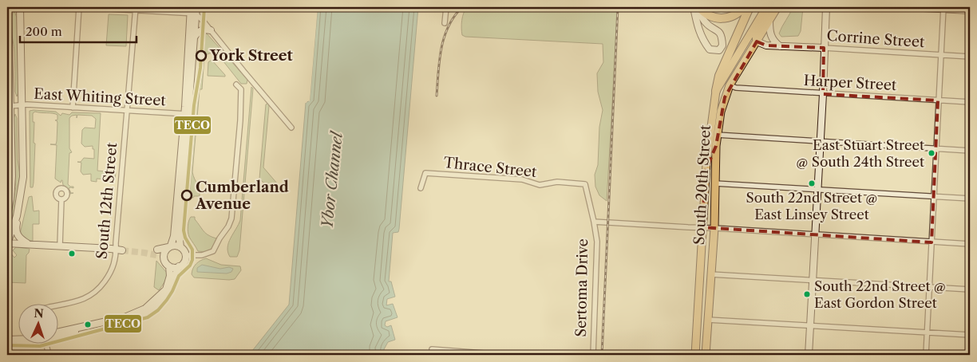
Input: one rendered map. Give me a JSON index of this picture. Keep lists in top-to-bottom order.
{
  "streets": {
    "main road": ["Corrine Street", "South 20th Street"],
    "street": [
      "Harper Street",
      "East Whiting Street",
      "Thrace Street",
      "South 12th Street",
      "Sertoma Drive"
    ]
  },
  "crossings": [
    ["Corrine Street", "South 20th Street"],
    ["Harper Street", "South 20th Street"],
    ["East Whiting Street", "South 12th Street"],
    ["Thrace Street", "Sertoma Drive"]
  ],
  "water": ["Ybor Channel"],
  "places": [
    "York Street",
    "East Stuart Street @ South 24th Street",
    "South 22nd Street @ East Linsey Street",
    "Cumberland Avenue",
    "South 22nd Street @ East Gordon Street"
  ],
  "lines": ["transit line TECO"],
  "scale_bar": "200 m",
  "north": "top"
}
